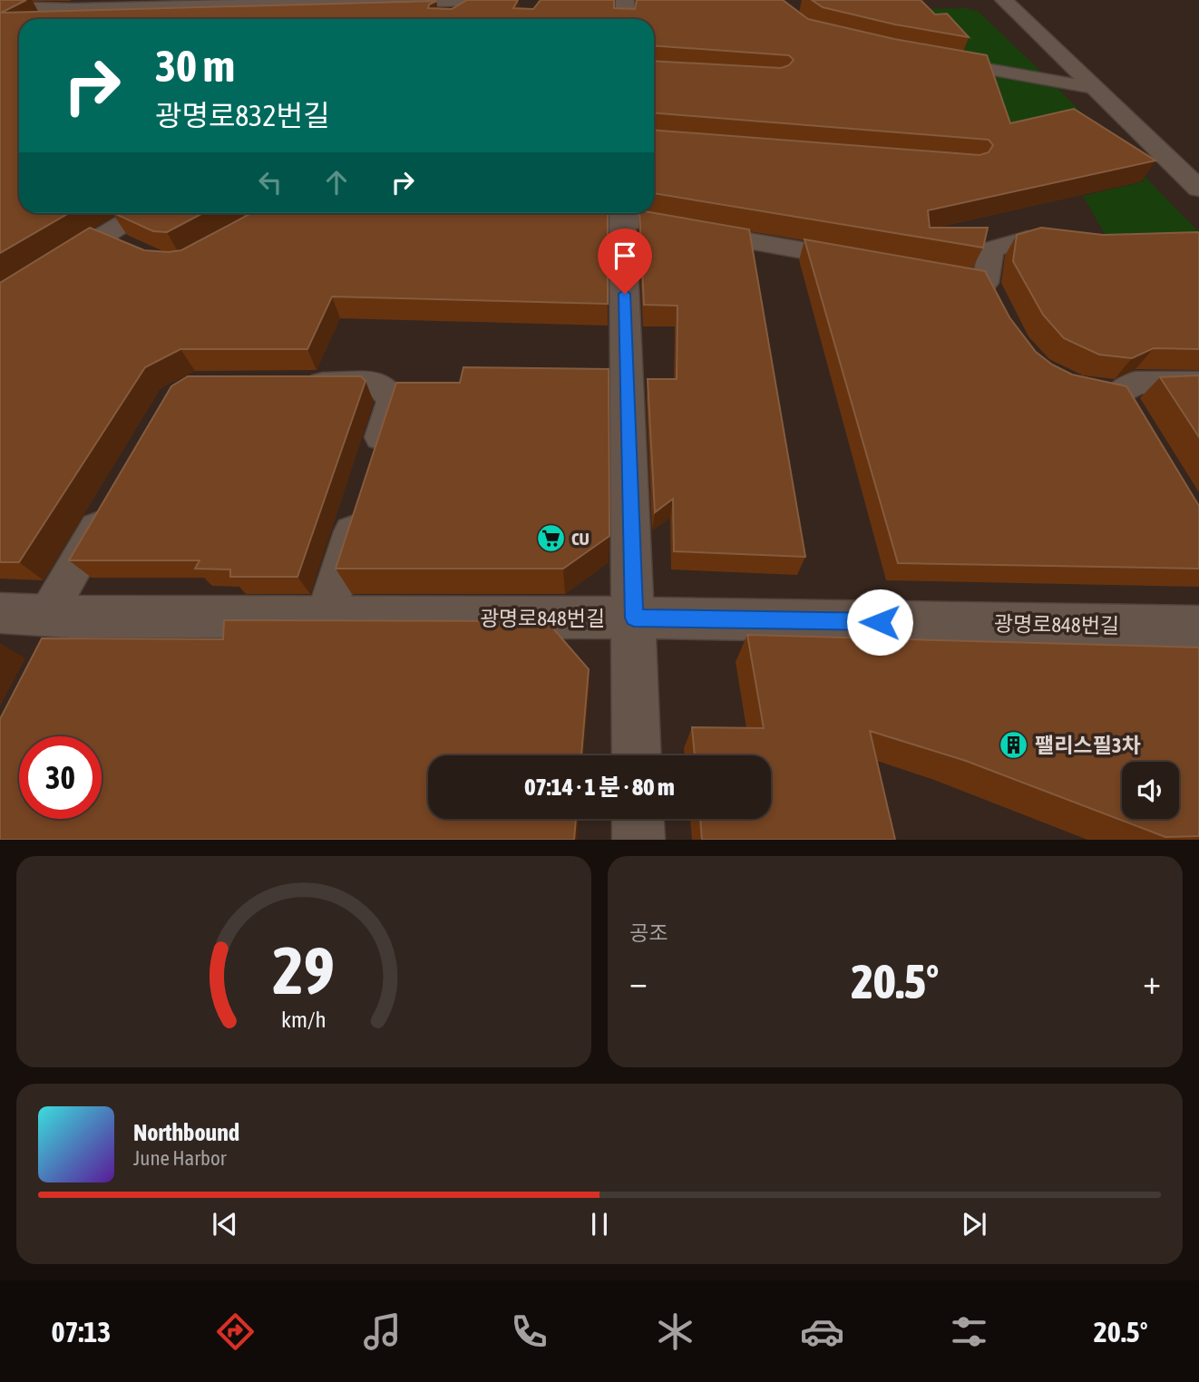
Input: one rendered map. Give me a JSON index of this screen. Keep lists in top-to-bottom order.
{
  "streets": {
    "street": ["광명로848번길"]
  },
  "places": {
    "supermarket": ["CU"],
    "building": ["팰리스필3차"]
  },
  "page": {
    "turn": ["30 m", "광명로832번길"],
    "limit": "30",
    "trip": "07:14 · 1 분 · 80 m",
    "tile": "공조",
    "heat": ["−", "20.5°", "+"],
    "song": ["Northbound", "June Harbor"],
    "tabs": ["07:13", "20.5°"],
    "gauge": ["29", "km/h"]
  }
}
